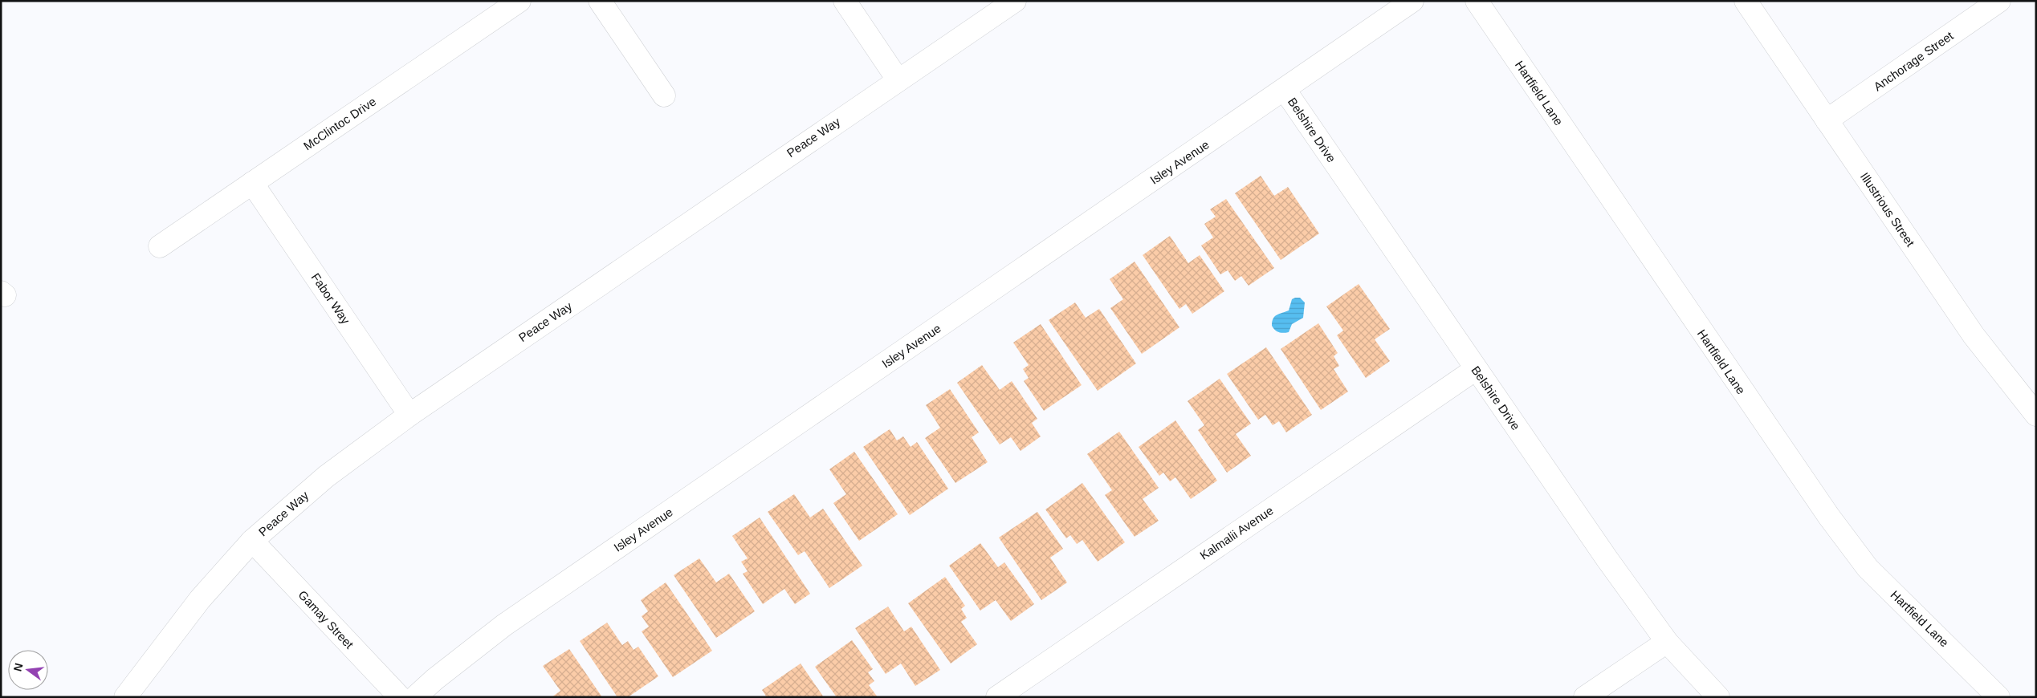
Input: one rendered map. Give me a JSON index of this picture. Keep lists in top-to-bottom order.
{
  "streets": {
    "street": [
      "Anchorage Street",
      "Hartfield Lane",
      "McClintoc Drive",
      "Belshire Drive",
      "Peace Way",
      "Isley Avenue",
      "Illustrious Street",
      "Fabor Way",
      "Kalmalii Avenue",
      "Gamay Street"
    ]
  },
  "crossings": [
    ["Anchorage Street", "Illustrious Street"],
    ["McClintoc Drive", "Fabor Way"],
    ["Belshire Drive", "Isley Avenue"],
    ["Belshire Drive", "Kalmalii Avenue"],
    ["Peace Way", "Fabor Way"],
    ["Peace Way", "Gamay Street"]
  ],
  "north": "left"
}
